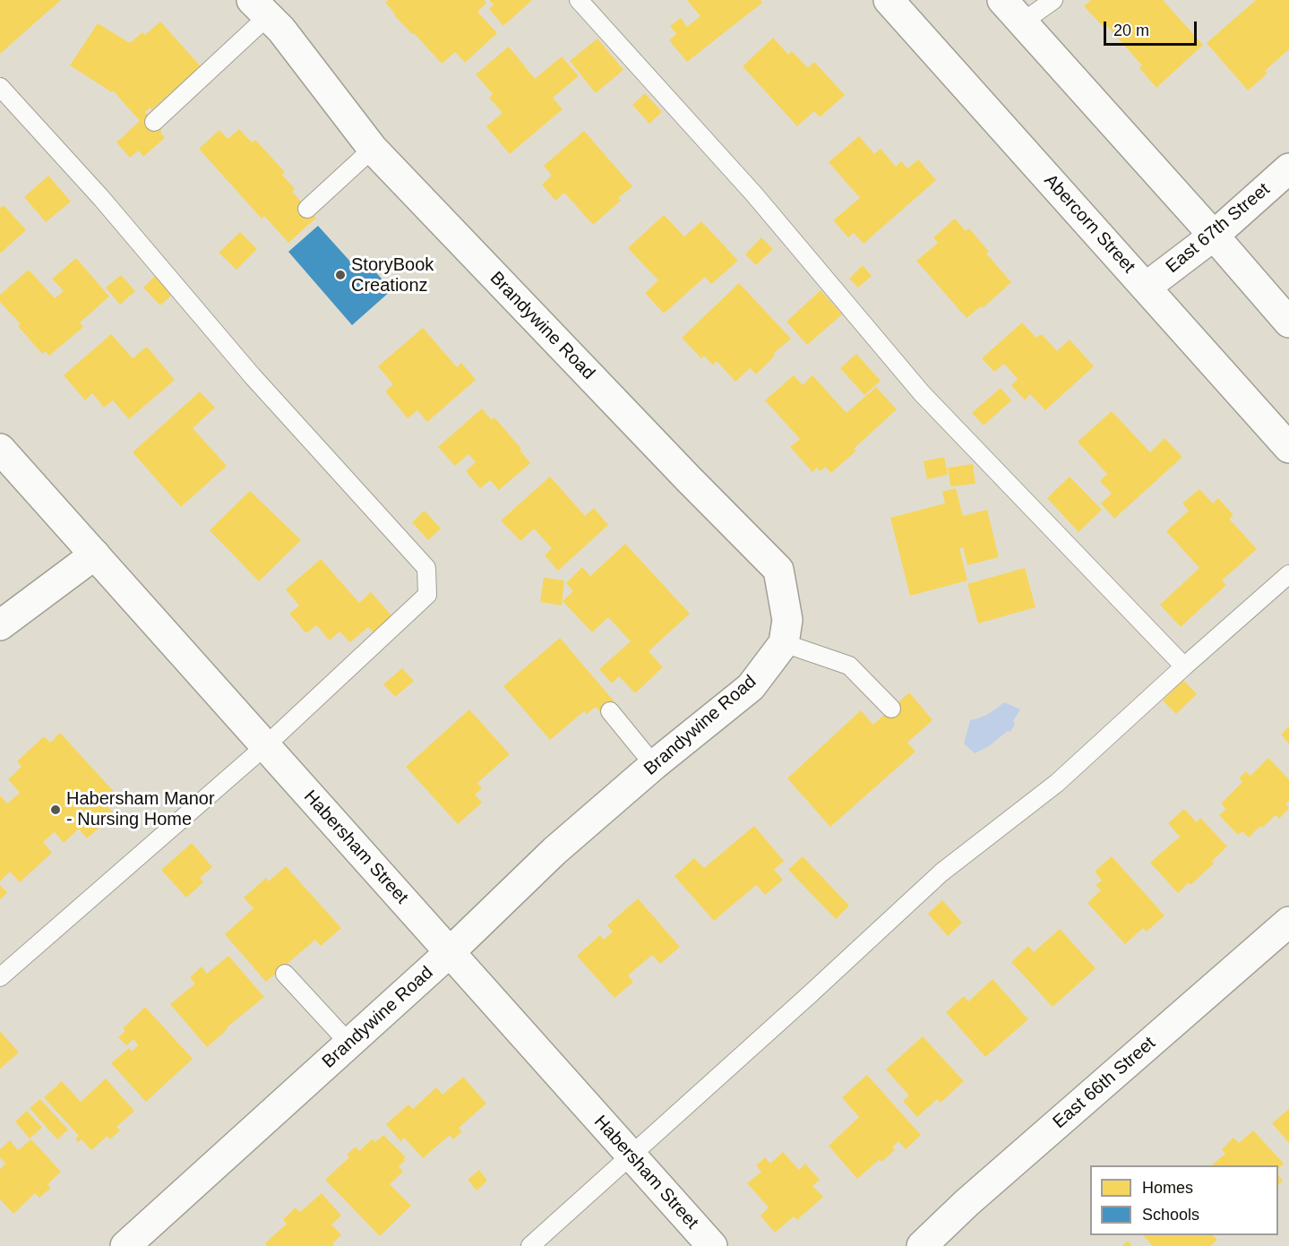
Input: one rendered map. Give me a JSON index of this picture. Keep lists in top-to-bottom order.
{
  "streets": {
    "street": [
      "Abercorn Street",
      "East 67th Street",
      "Brandywine Road",
      "Habersham Street",
      "East 66th Street"
    ]
  },
  "crossings": [
    ["Abercorn Street", "East 67th Street"],
    ["Brandywine Road", "Habersham Street"]
  ],
  "places": ["StoryBook Creationz", "Habersham Manor - Nursing Home"],
  "legend": ["Homes", "Schools"],
  "scale_bar": "20 m"
}
